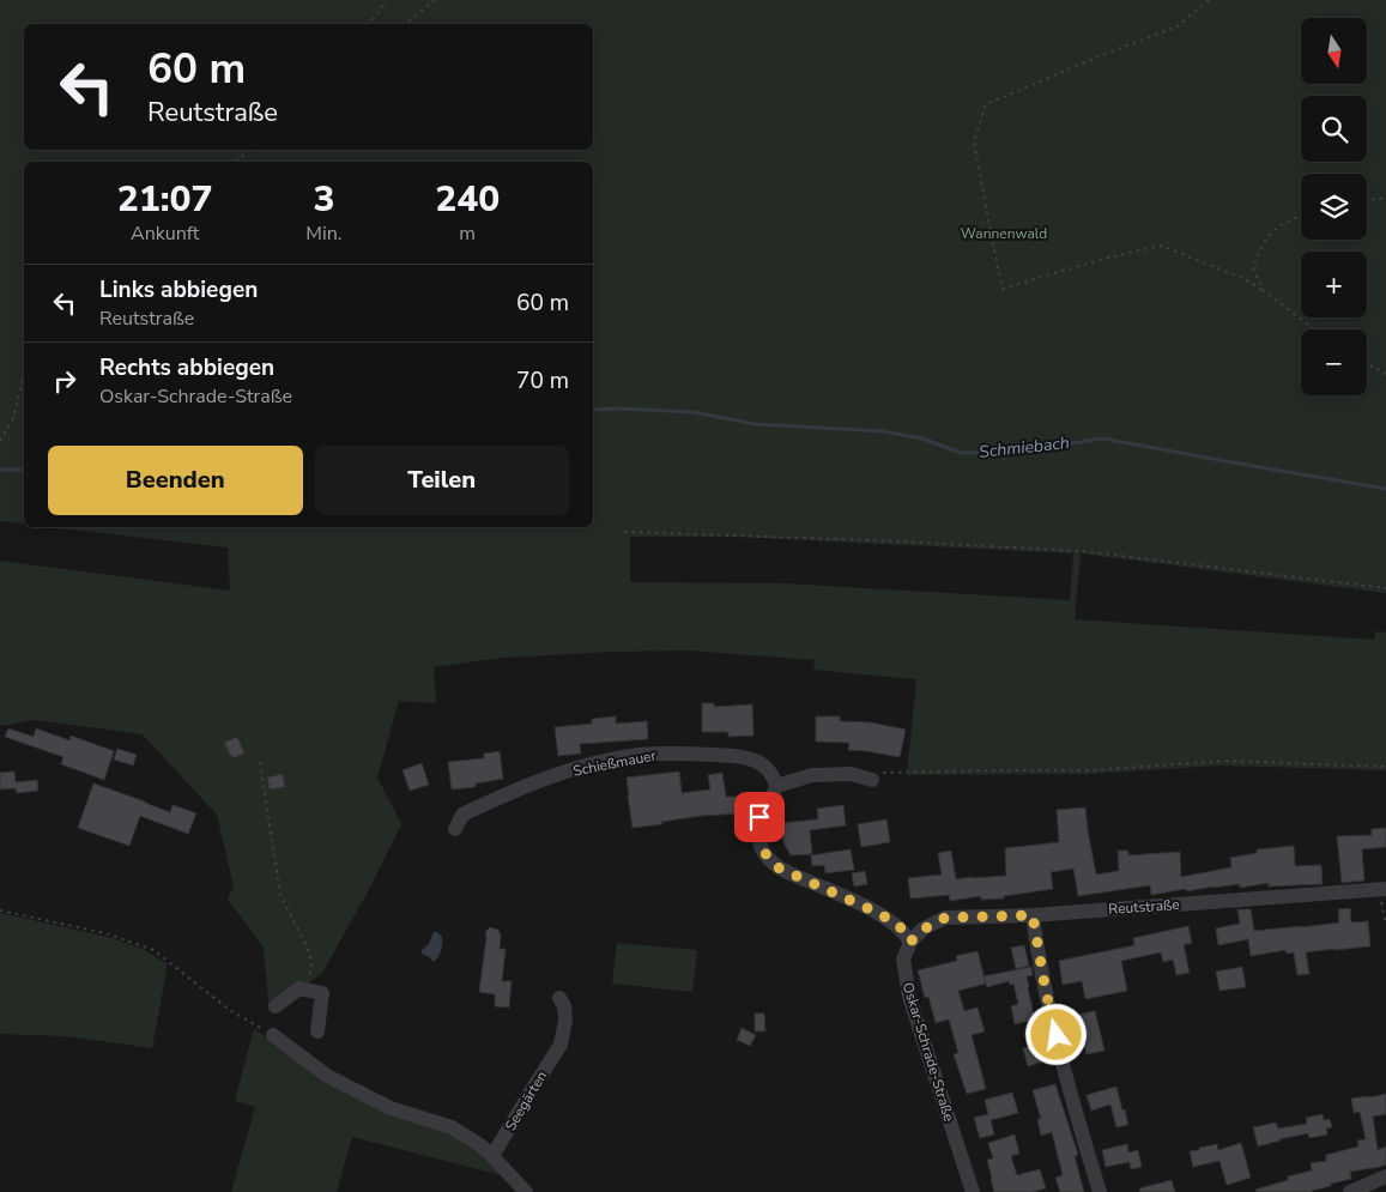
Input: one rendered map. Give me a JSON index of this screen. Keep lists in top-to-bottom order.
{
  "streets": {
    "street": [
      "Schießmauer",
      "Reutstraße",
      "Oskar-Schrade-Straße",
      "Seegärten"
    ]
  },
  "crossings": [
    ["Reutstraße", "Oskar-Schrade-Straße"]
  ],
  "water": ["Schmiebach"],
  "parks": ["Wannenwald"],
  "north": "bottom",
  "page": {
    "map_buttons": ["+", "−"],
    "turn": ["60 m", "Reutstraße"],
    "eta": [
      "21:07",
      "Ankunft",
      "3",
      "Min.",
      "240",
      "m"
    ],
    "list": [
      {
        "name": "Links abbiegen",
        "note": "Reutstraße",
        "value": "60 m"
      },
      {
        "name": "Rechts abbiegen",
        "note": "Oskar-Schrade-Straße",
        "value": "70 m"
      }
    ],
    "buttons": ["Beenden", "Teilen"]
  }
}
